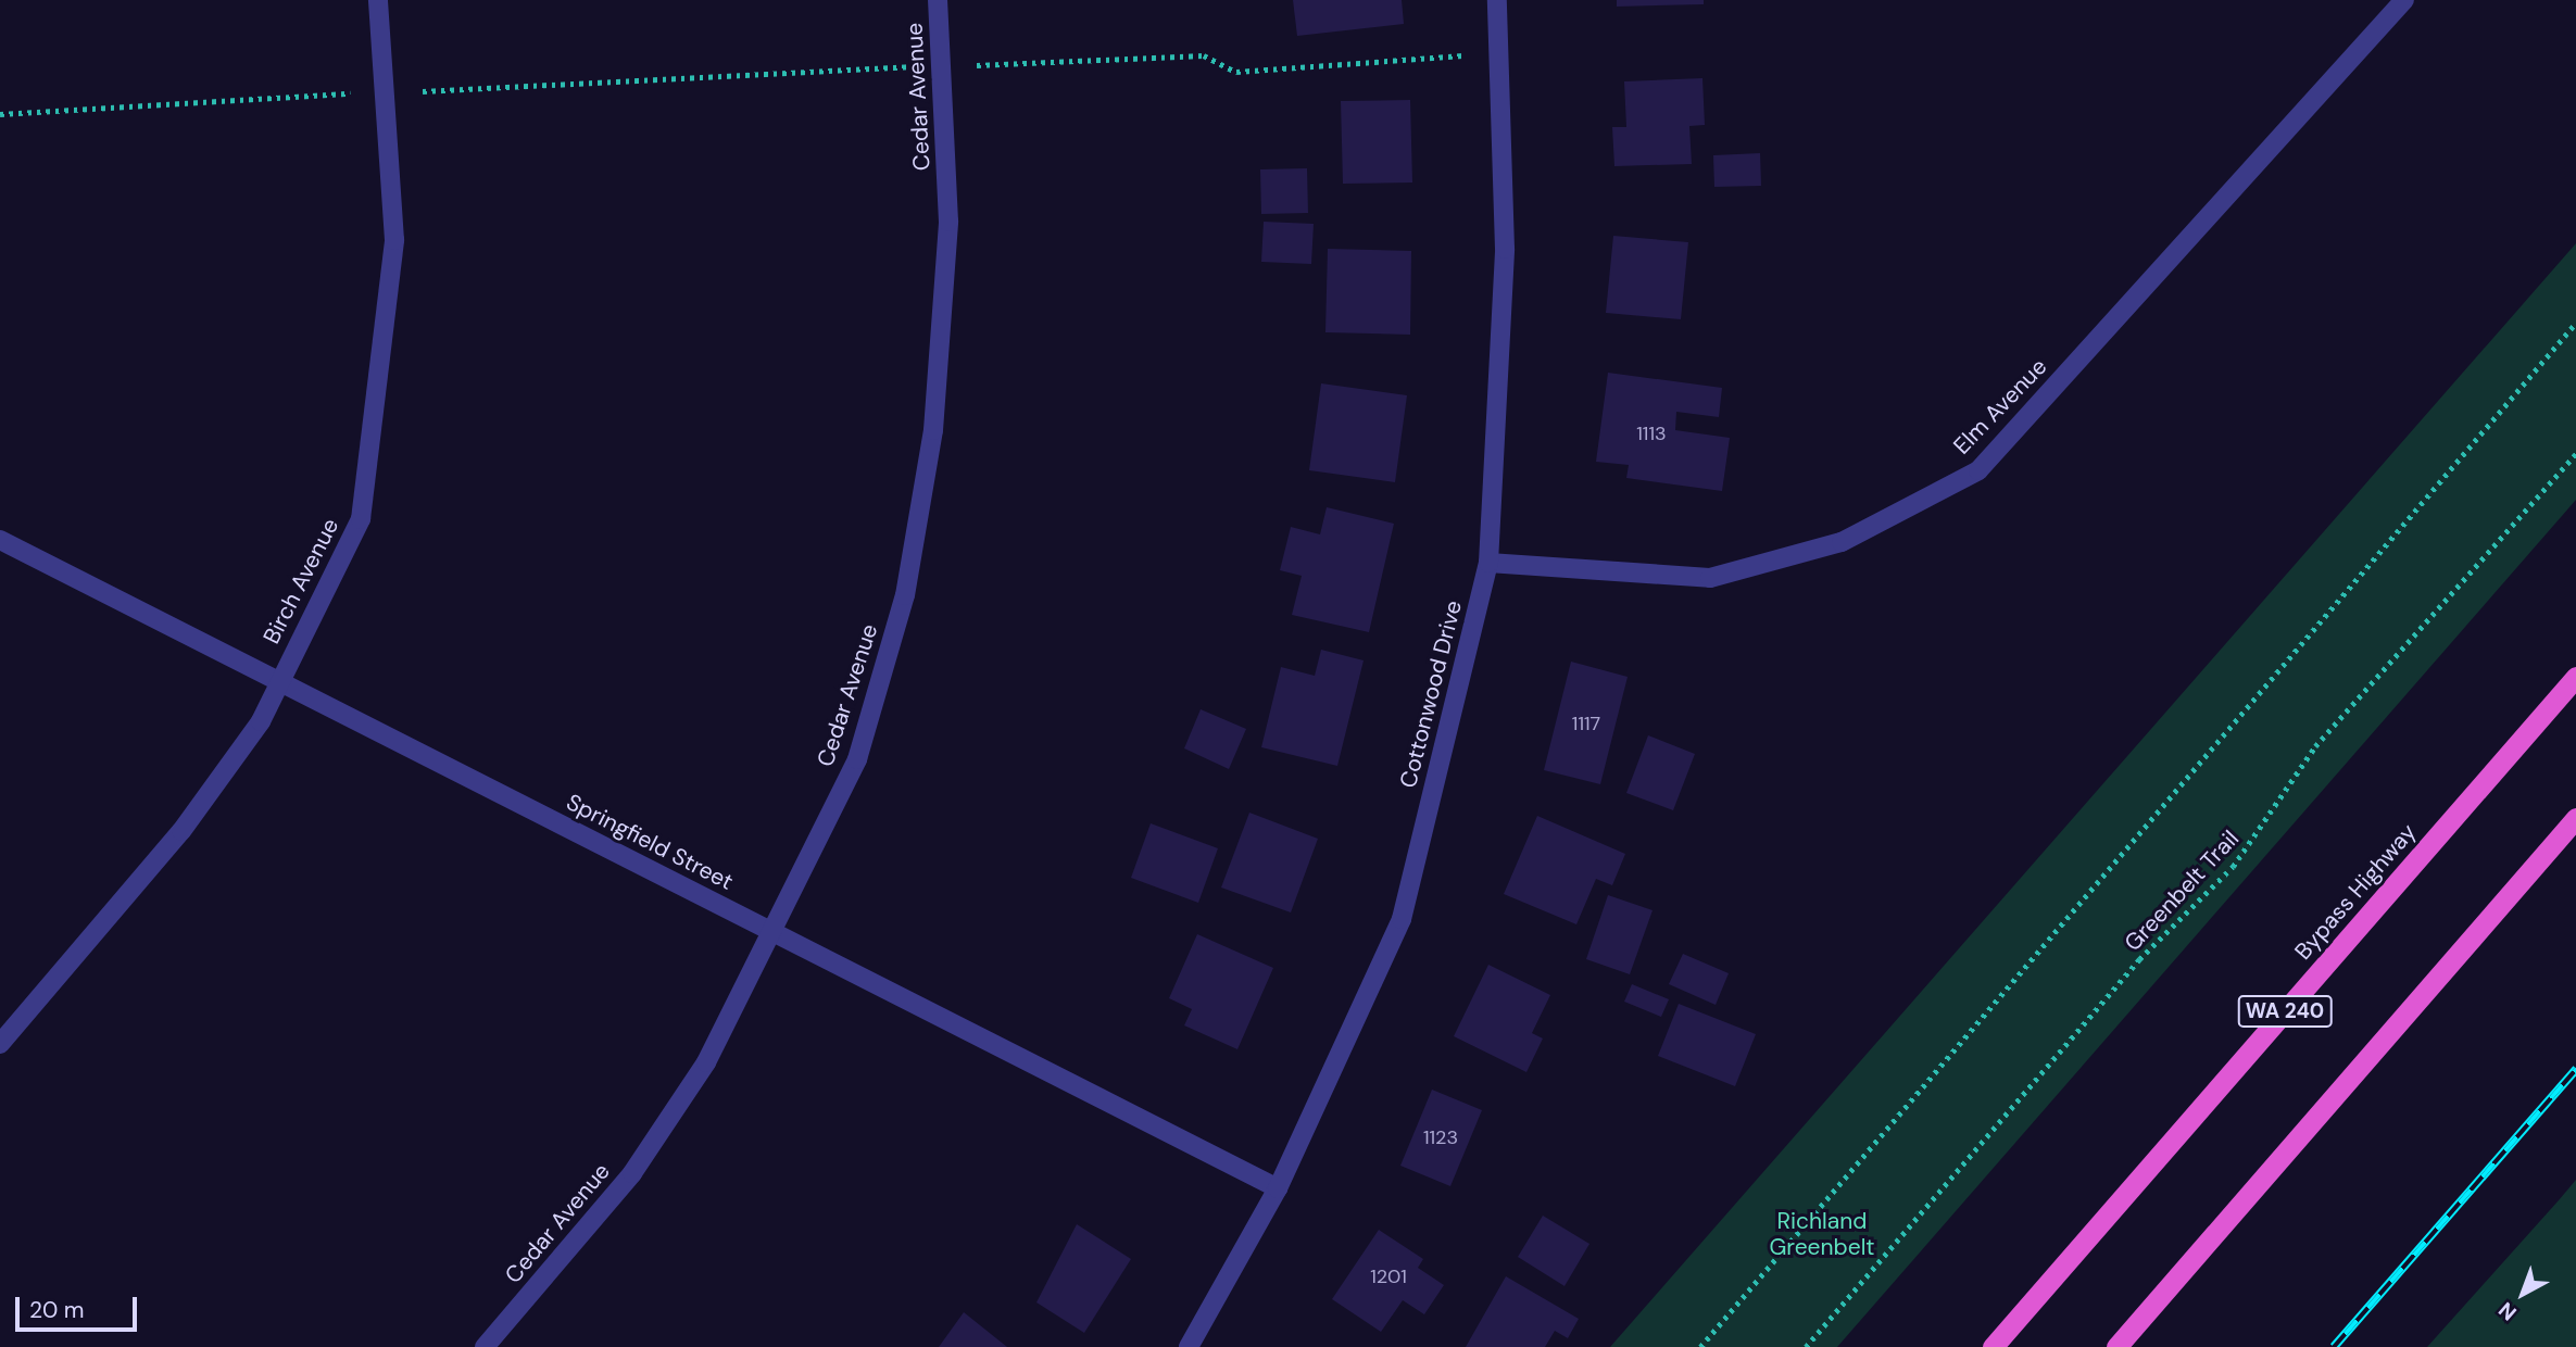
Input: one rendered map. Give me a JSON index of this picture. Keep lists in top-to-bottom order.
{
  "streets": {
    "highway": ["Bypass Highway", "WA 240"],
    "street": [
      "Cedar Avenue",
      "Elm Avenue",
      "Birch Avenue",
      "Cottonwood Drive",
      "Springfield Street"
    ],
    "path": ["Greenbelt Trail"]
  },
  "crossings": [
    ["Cedar Avenue", "Springfield Street"],
    ["Elm Avenue", "Cottonwood Drive"],
    ["Birch Avenue", "Springfield Street"],
    ["Cottonwood Drive", "Springfield Street"]
  ],
  "parks": ["Richland Greenbelt"],
  "house_numbers": [
    "1113",
    "1117",
    "1123",
    "1201"
  ],
  "scale_bar": "20 m",
  "north": "bottom left"
}
